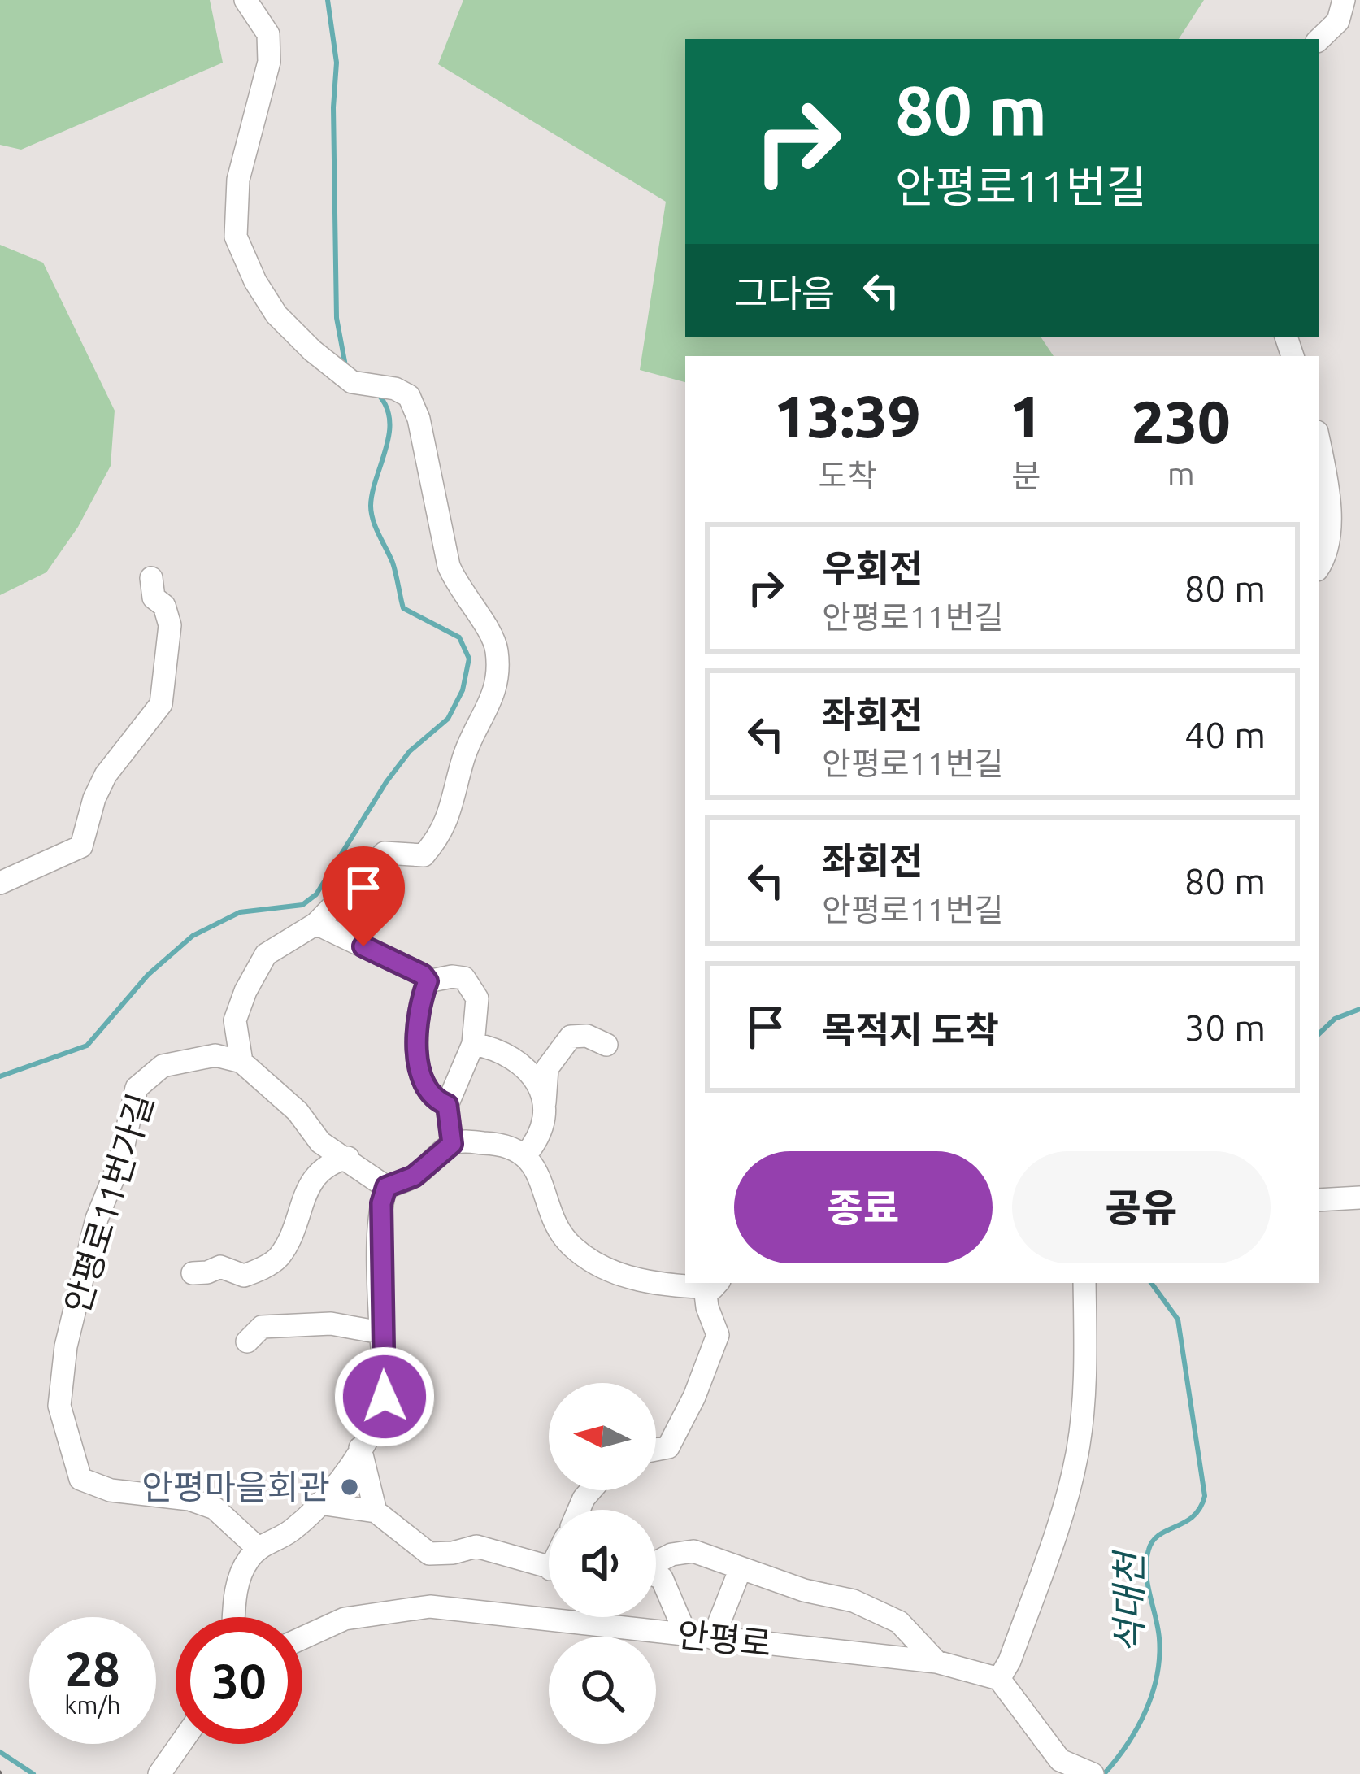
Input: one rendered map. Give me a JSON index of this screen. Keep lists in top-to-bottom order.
{
  "streets": {
    "street": ["안평로11번가길", "안평로"]
  },
  "water": ["석대천"],
  "places": ["안평마을회관"],
  "north": "left",
  "page": {
    "turn": ["80 m", "안평로11번길"],
    "then": "그다음",
    "eta": [
      "13:39",
      "도착",
      "1",
      "분",
      "230",
      "m"
    ],
    "list": [
      {
        "name": "우회전",
        "note": "안평로11번길",
        "value": "80 m"
      },
      {
        "name": "좌회전",
        "note": "안평로11번길",
        "value": "40 m"
      },
      {
        "name": "좌회전",
        "note": "안평로11번길",
        "value": "80 m"
      },
      {
        "name": "목적지 도착",
        "value": "30 m"
      }
    ],
    "buttons": ["종료", "공유"],
    "speed": "28 km/h",
    "limit": "30"
  }
}
